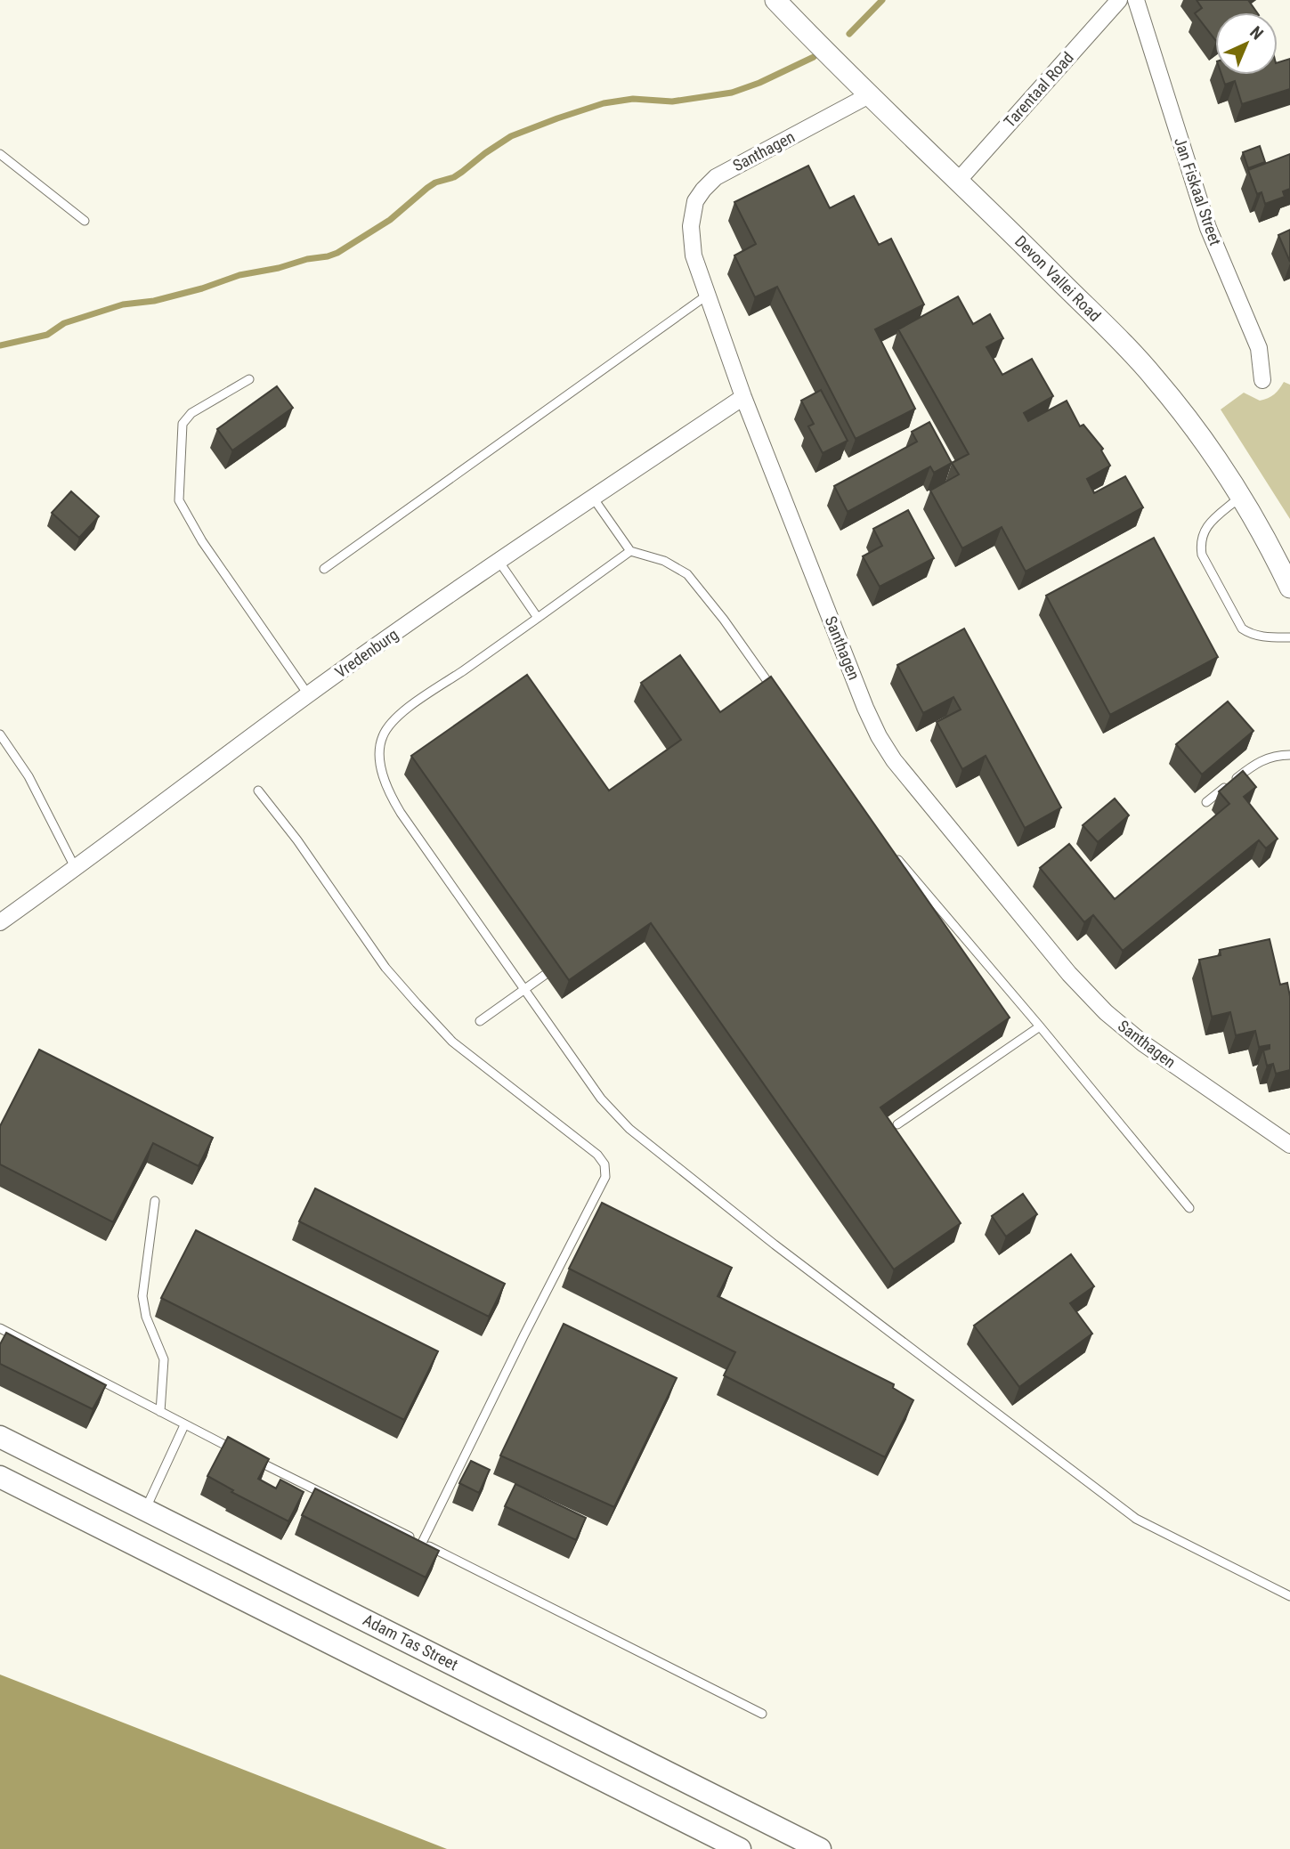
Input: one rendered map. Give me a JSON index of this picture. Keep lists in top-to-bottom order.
{
  "streets": {
    "main road": ["Adam Tas Street"],
    "street": [
      "Tarentaal Road",
      "Santhagen",
      "Jan Fiskaal Street",
      "Devon Vallei Road",
      "Vredenburg"
    ]
  },
  "crossings": [
    ["Tarentaal Road", "Devon Vallei Road"],
    ["Santhagen", "Devon Vallei Road"],
    ["Santhagen", "Vredenburg"]
  ],
  "north": "top right"
}
